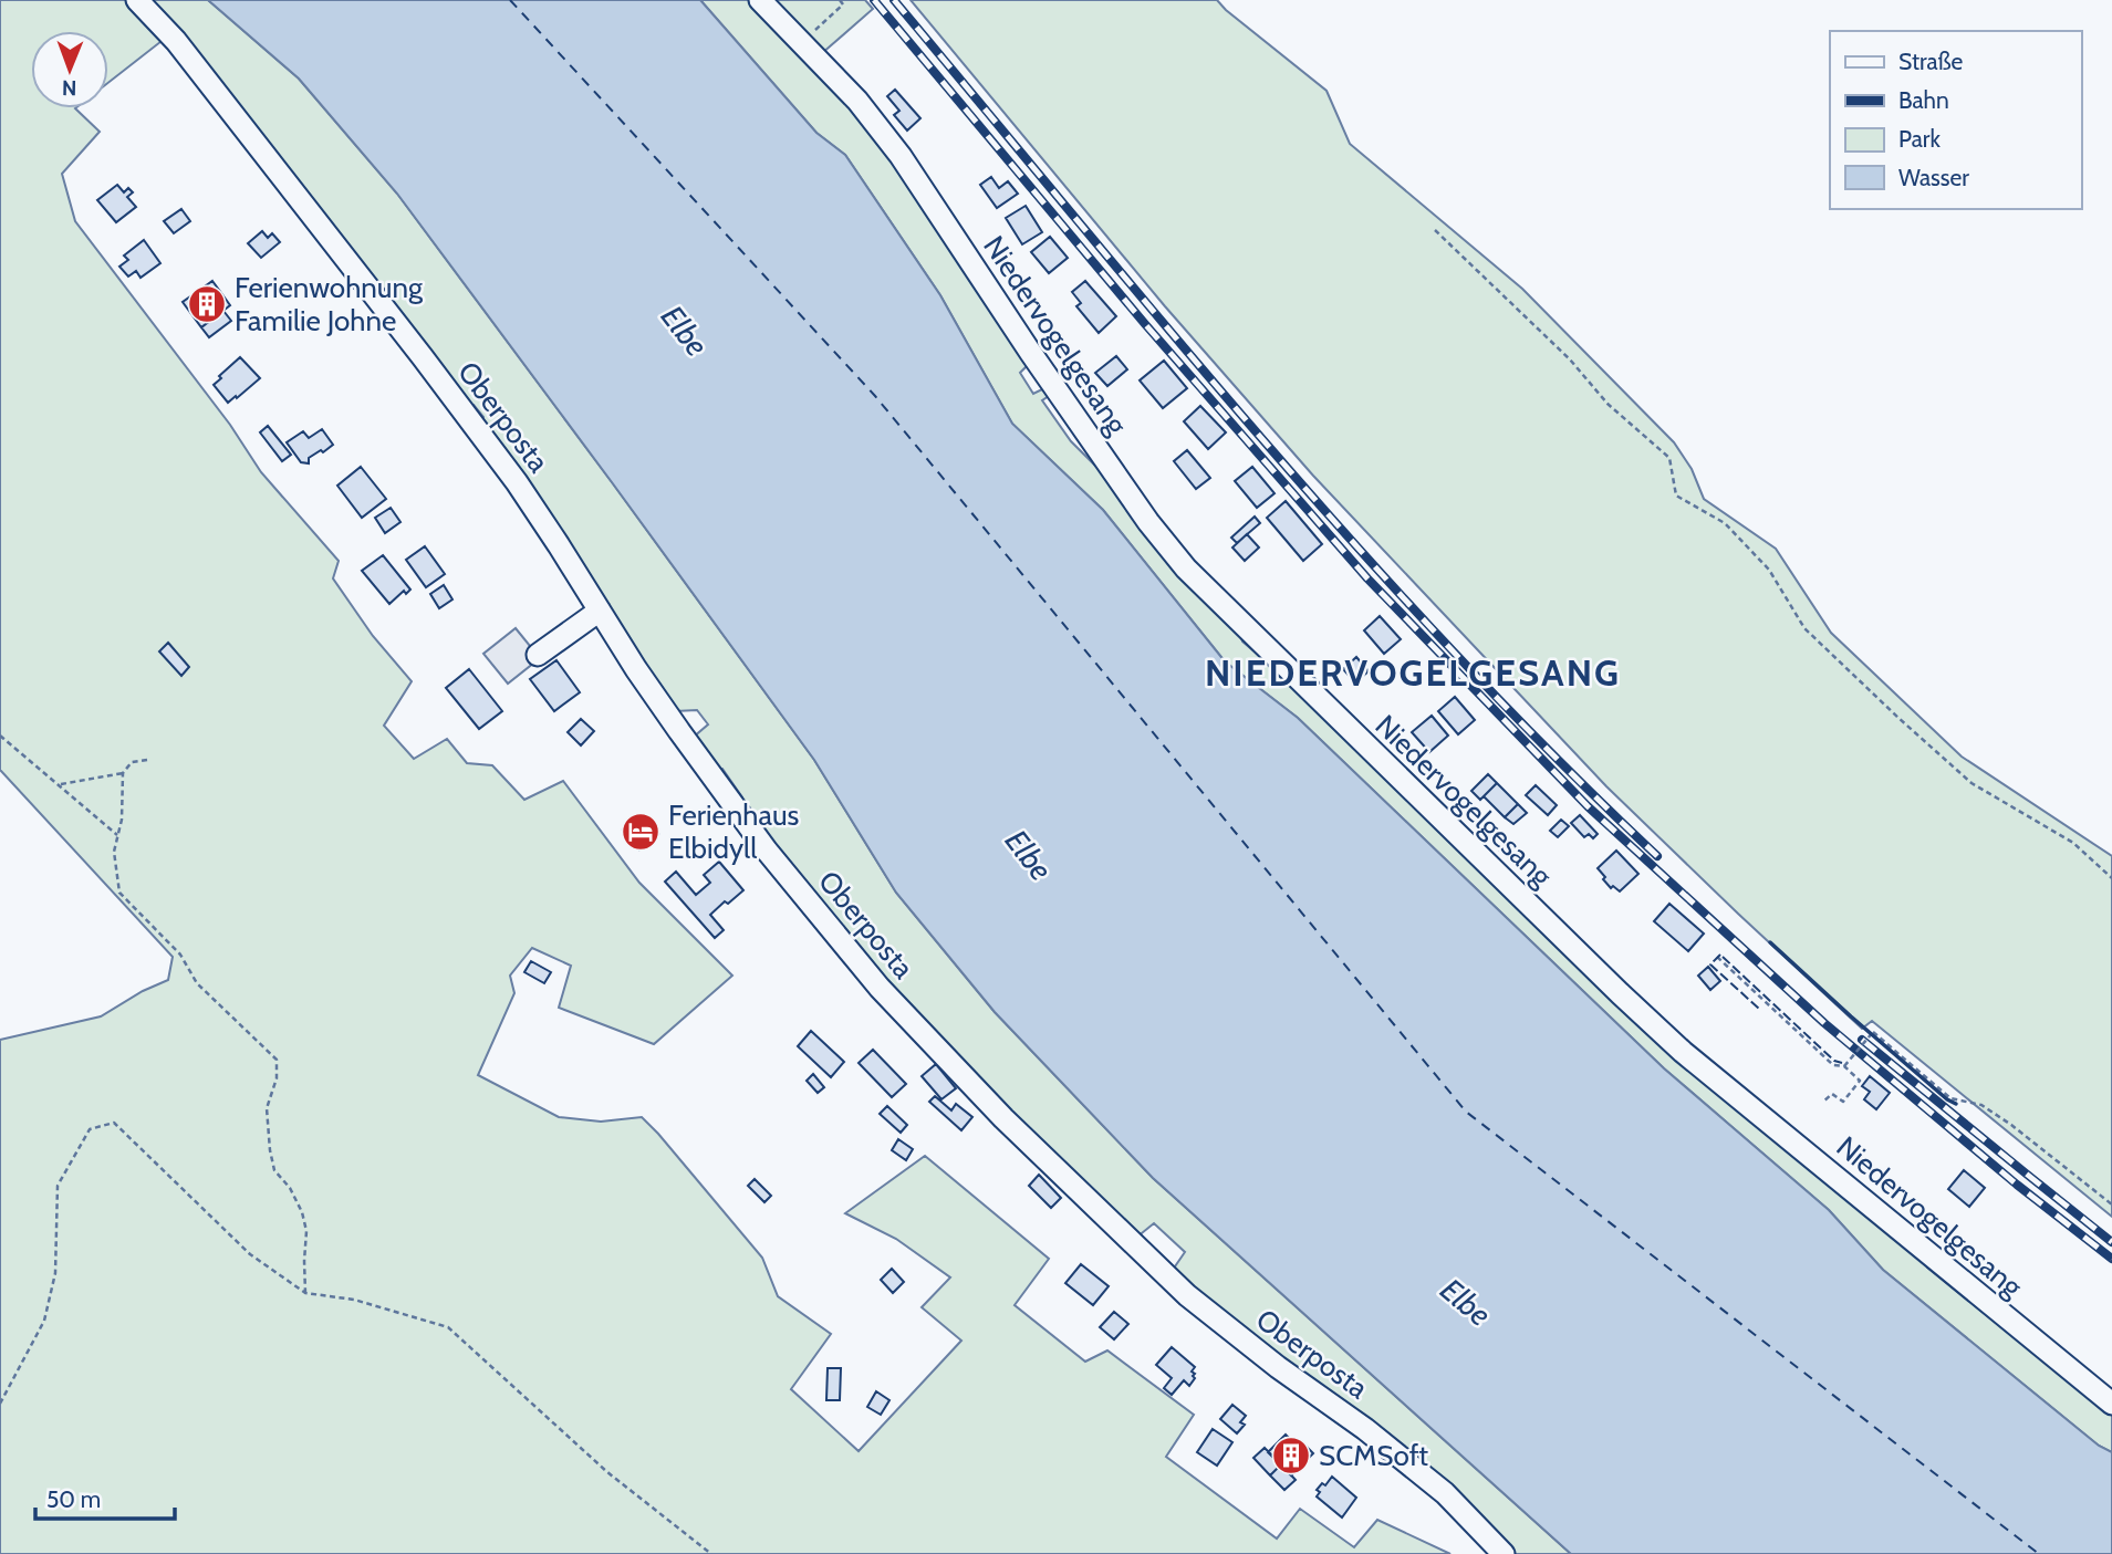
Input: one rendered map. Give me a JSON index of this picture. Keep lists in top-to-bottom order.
{
  "streets": {
    "street": ["Niedervogelgesang", "Oberposta"]
  },
  "districts": ["NIEDERVOGELGESANG"],
  "water": ["Elbe"],
  "places": {
    "building": ["Ferienwohnung Familie Johne", "SCMSoft"],
    "hotel": ["Ferienhaus Elbidyll"]
  },
  "legend": [
    "Straße",
    "Bahn",
    "Park",
    "Wasser"
  ],
  "scale_bar": "50 m",
  "north": "bottom"
}
